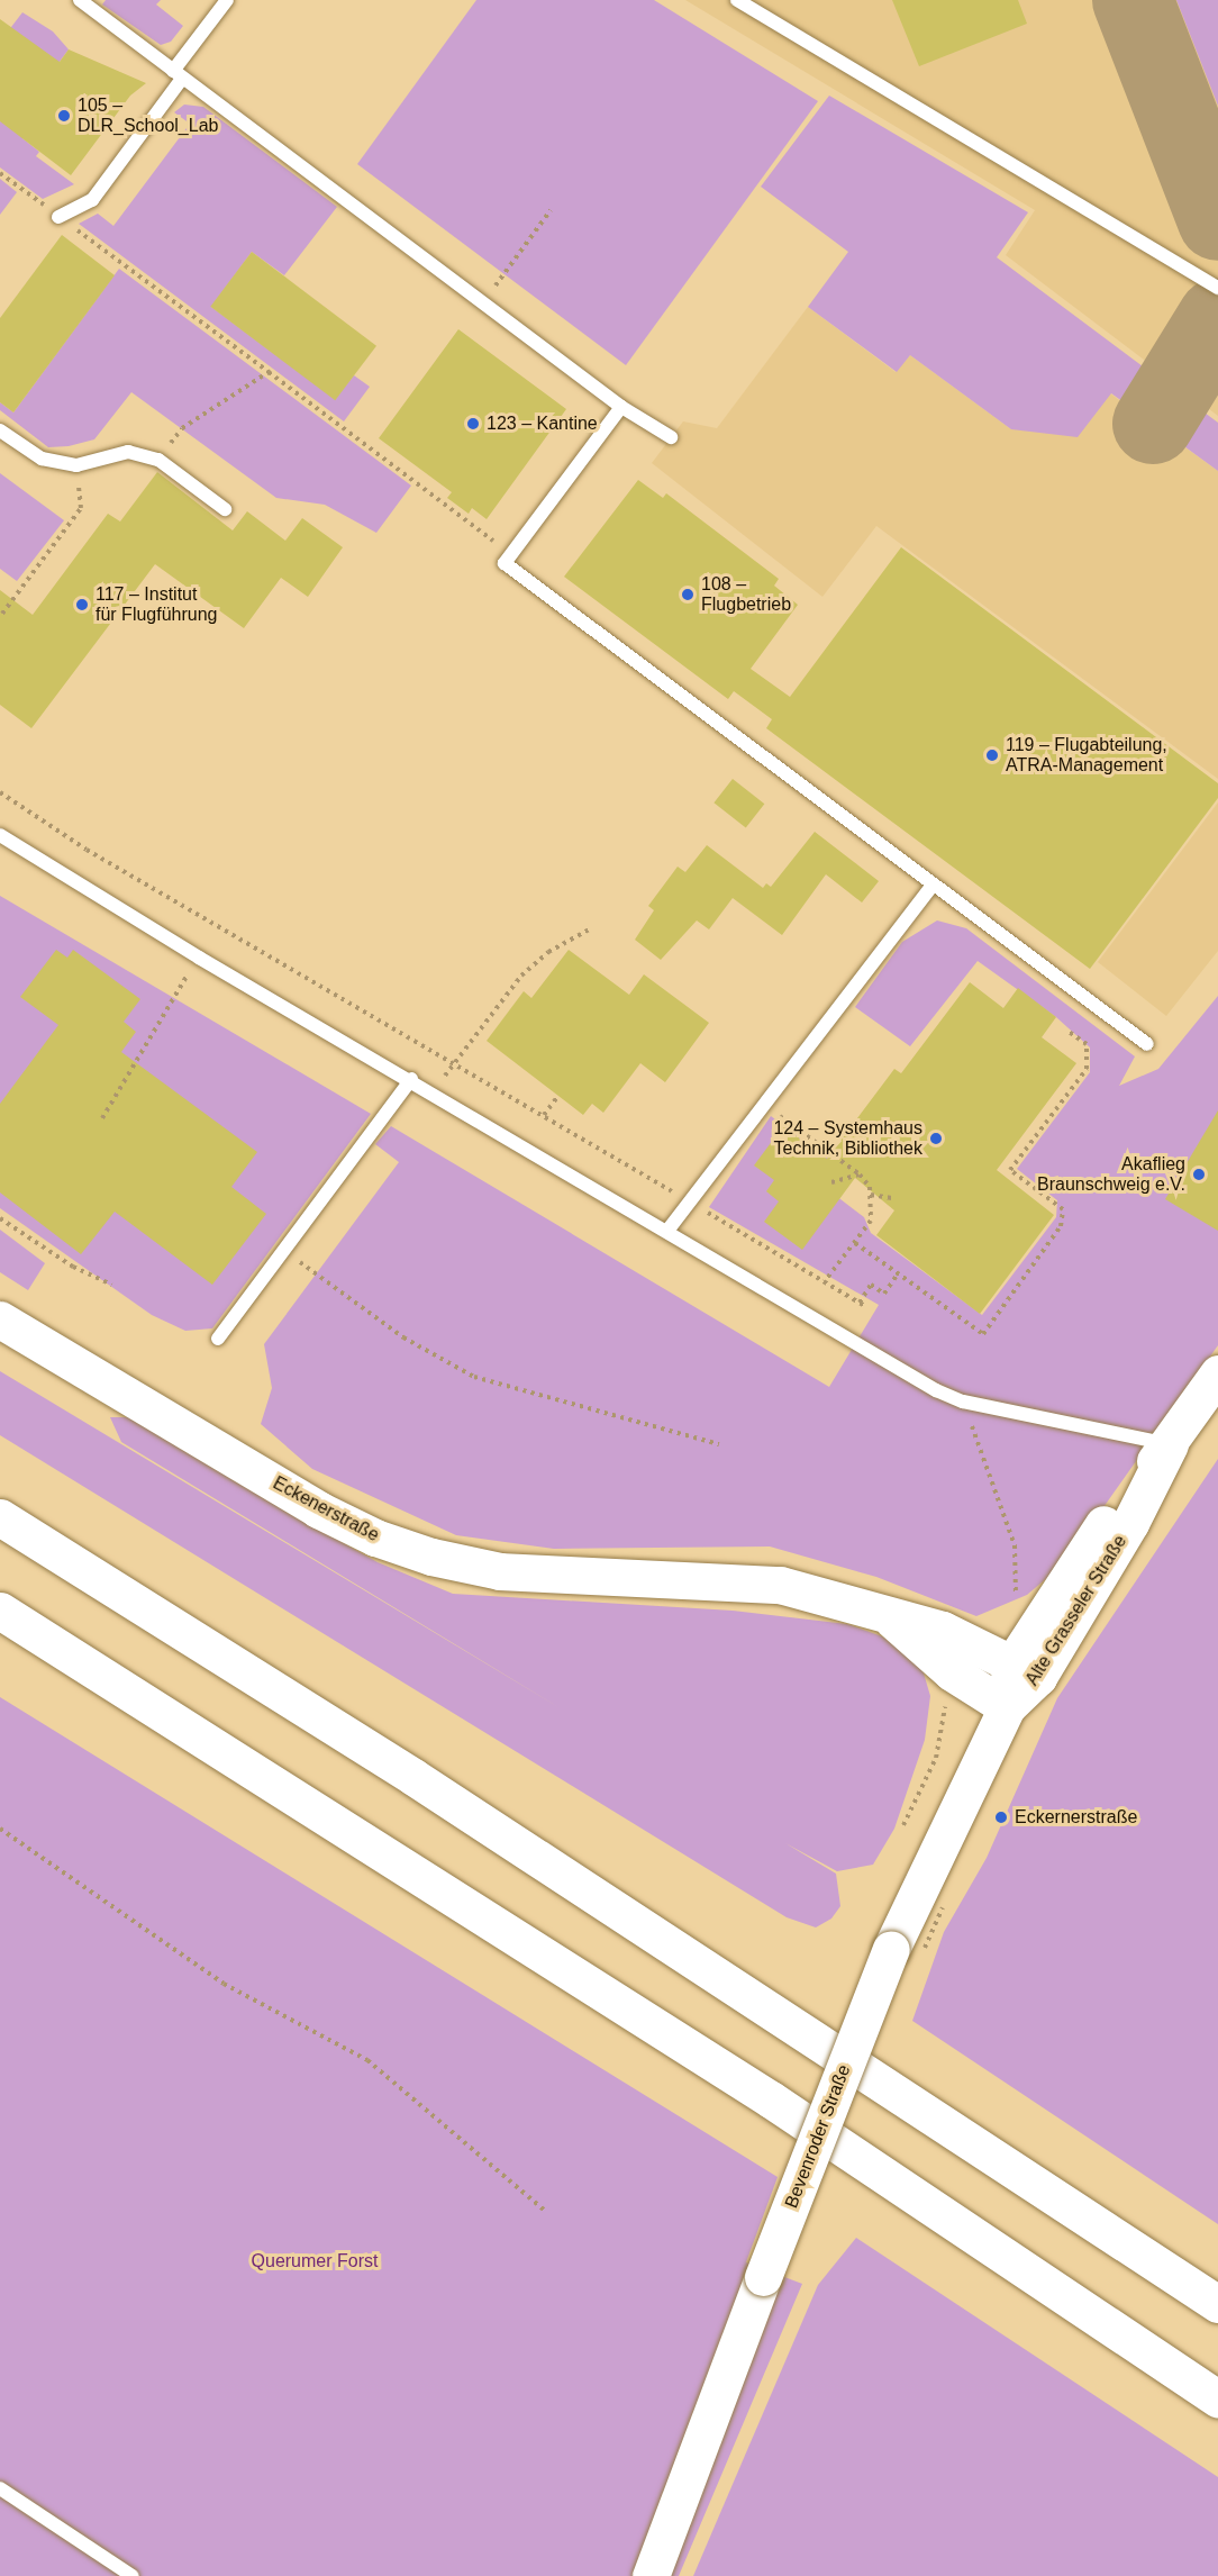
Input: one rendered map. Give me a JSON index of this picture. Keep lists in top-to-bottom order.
{
  "streets": {
    "main road": ["Eckenerstraße", "Alte Grasseler Straße", "Bevenroder Straße"]
  },
  "crossings": [
    ["Eckenerstraße", "Alte Grasseler Straße"],
    ["Eckenerstraße", "Bevenroder Straße"],
    ["Alte Grasseler Straße", "Bevenroder Straße"]
  ],
  "parks": ["Querumer Forst"],
  "places": [
    "105 – DLR_School_Lab",
    "123 – Kantine",
    "108 – Flugbetrieb",
    "117 – Institut für Flugführung",
    "119 – Flugabteilung, ATRA-Management",
    "124 – Systemhaus Technik, Bibliothek",
    "Akaflieg Braunschweig e.V.",
    "Eckernerstraße"
  ]
}
